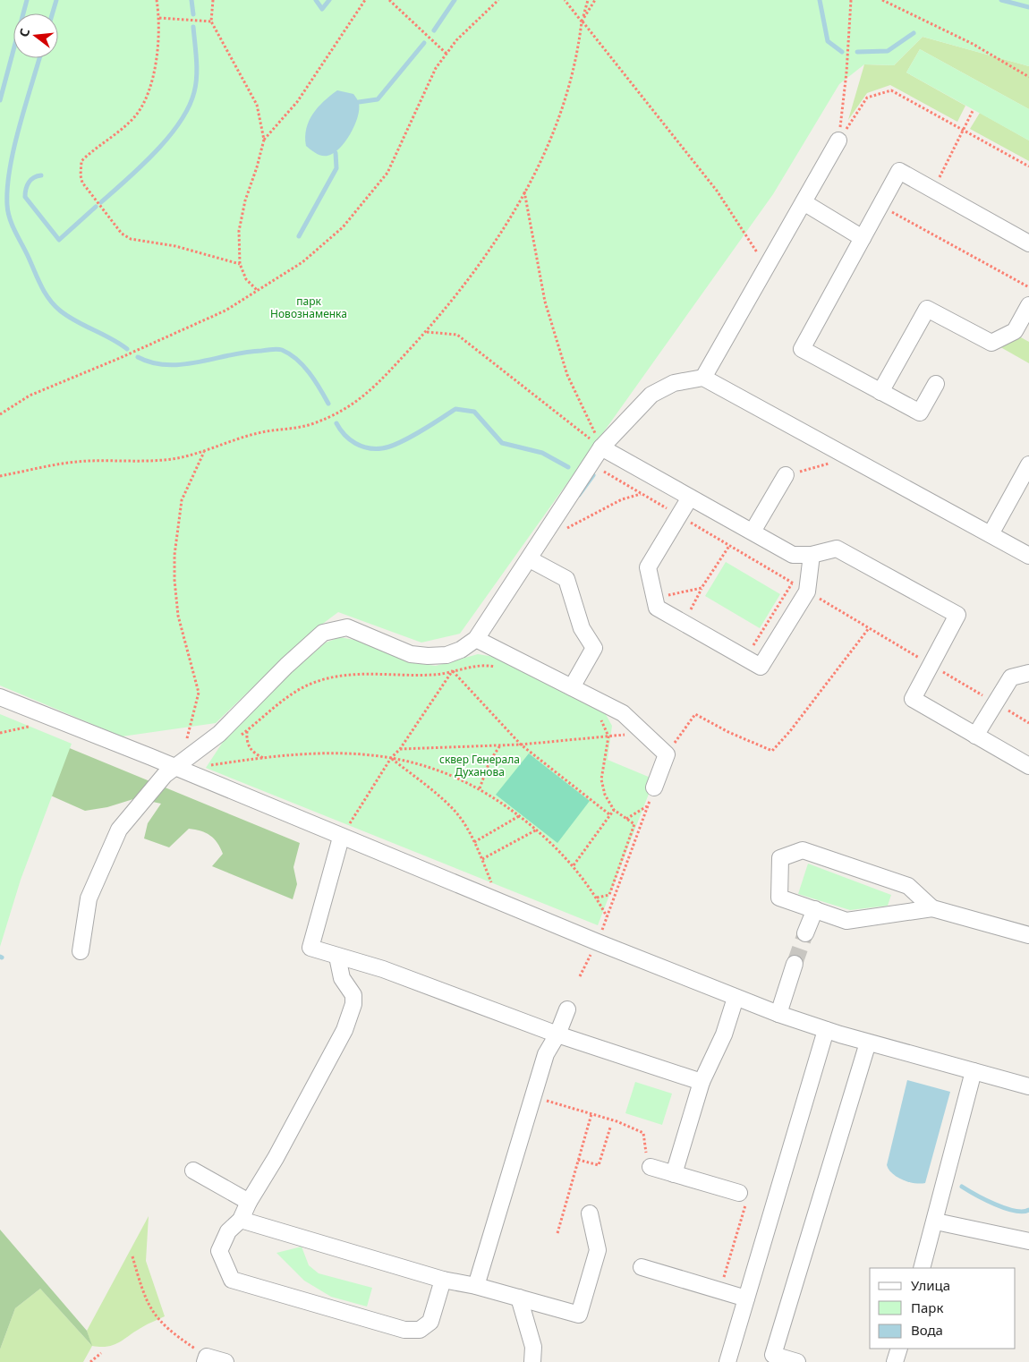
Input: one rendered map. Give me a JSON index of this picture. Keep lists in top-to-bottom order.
{
  "parks": ["парк Новознаменка", "сквер Генерала Духанова"],
  "legend": ["Улица", "Парк", "Вода"],
  "north": "left"
}
